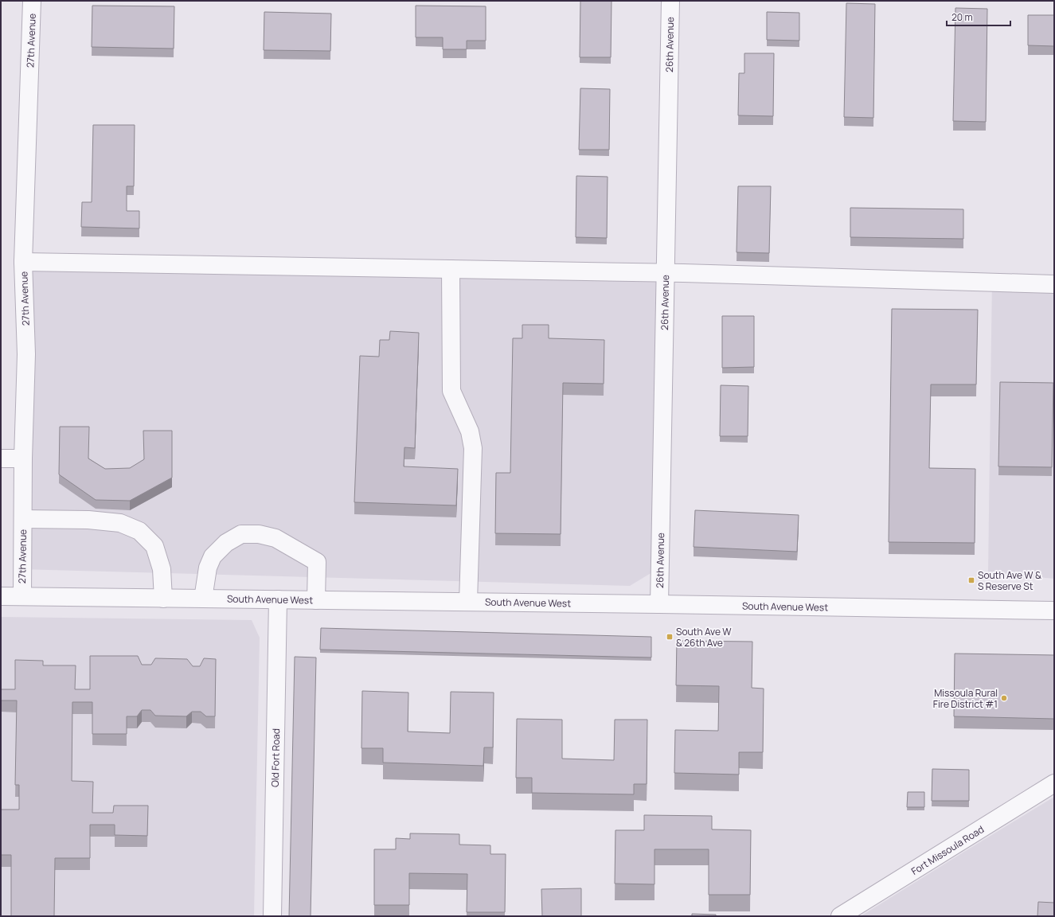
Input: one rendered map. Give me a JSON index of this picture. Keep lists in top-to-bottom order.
{
  "streets": {
    "street": [
      "27th Avenue",
      "26th Avenue",
      "South Avenue West",
      "Old Fort Road",
      "Fort Missoula Road"
    ]
  },
  "crossings": [
    ["27th Avenue", "South Avenue West"],
    ["26th Avenue", "South Avenue West"],
    ["South Avenue West", "Old Fort Road"]
  ],
  "places": {
    "transit": ["South Ave W & S Reserve St", "South Ave W & 26th Ave"],
    "other": ["Missoula Rural Fire District #1"]
  },
  "scale_bar": "20 m"
}
